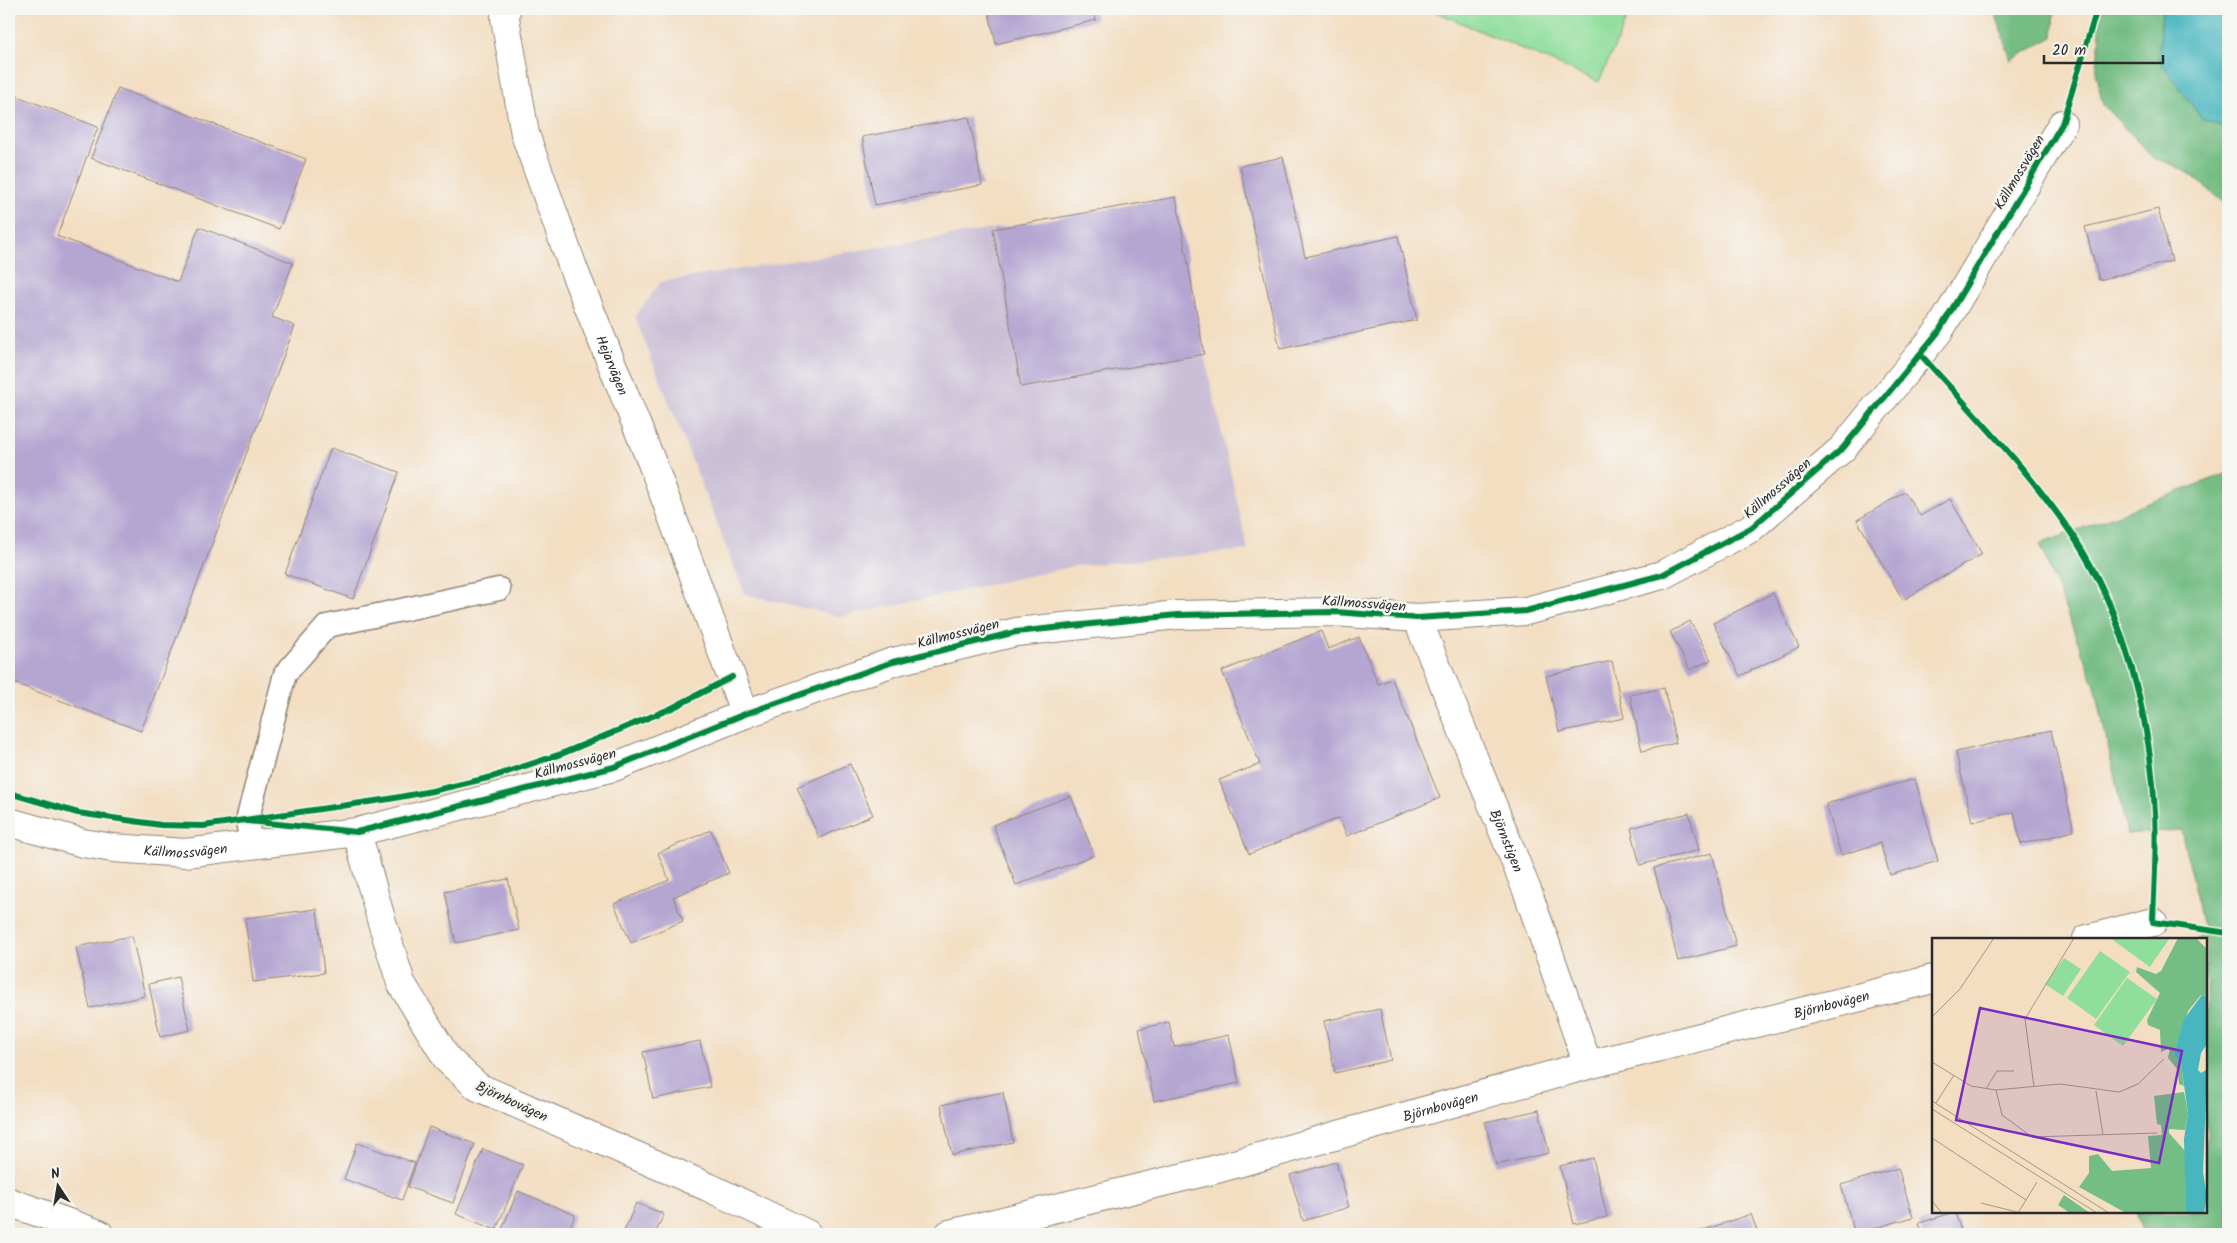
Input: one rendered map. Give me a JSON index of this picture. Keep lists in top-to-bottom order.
{
  "streets": {
    "main road": [
      "Källmossvägen",
      "Hejarvägen",
      "Björnstigen",
      "Björnbovägen"
    ]
  },
  "crossings": [
    ["Källmossvägen", "Hejarvägen"],
    ["Källmossvägen", "Björnstigen"],
    ["Källmossvägen", "Björnbovägen"],
    ["Björnstigen", "Björnbovägen"]
  ],
  "scale_bar": "20 m",
  "north": "top"
}
